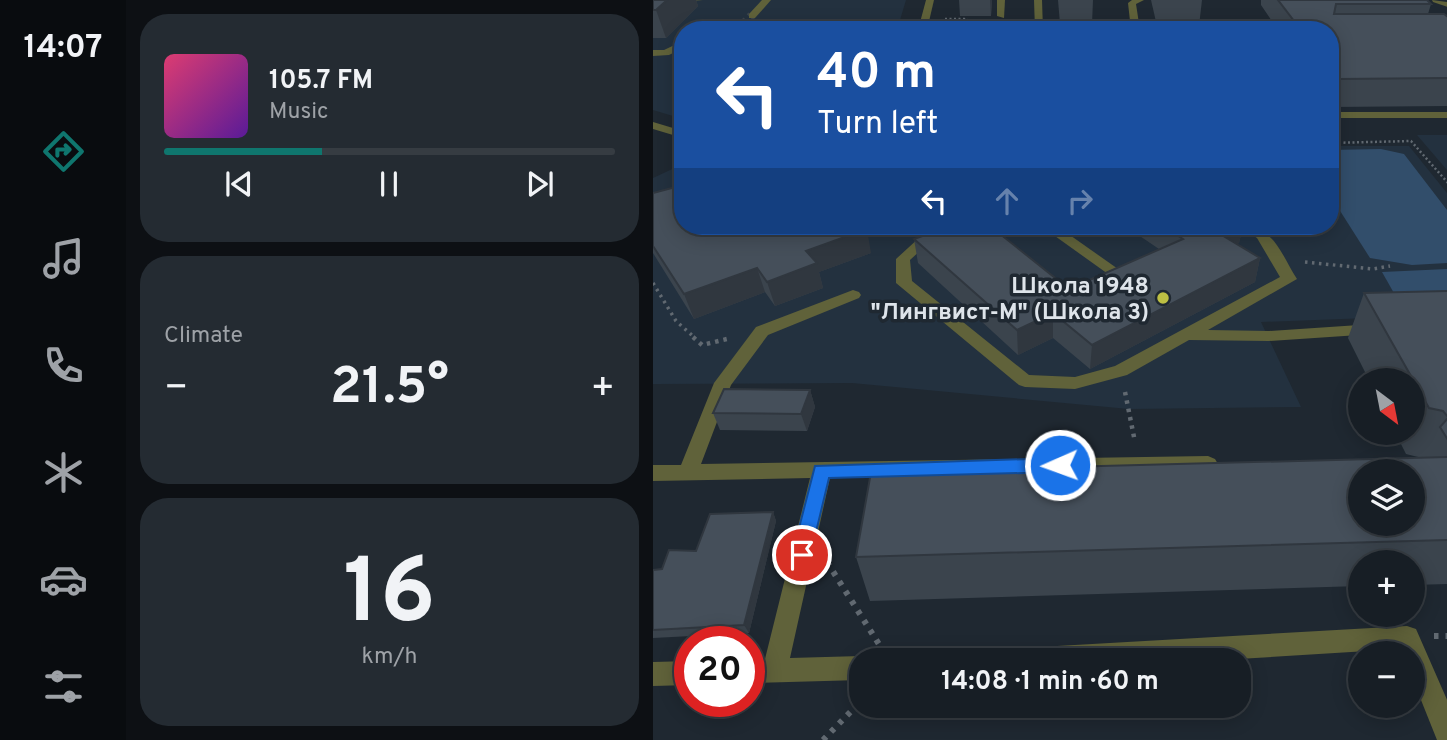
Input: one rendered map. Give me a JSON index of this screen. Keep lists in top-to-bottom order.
{
  "places": ["Школа 1948 \"Лингвист-М\" (Школа 3)"],
  "north": "bottom right",
  "page": {
    "tabs": "14:07",
    "turn": ["40 m", "Turn left"],
    "song": ["105.7 FM", "Music"],
    "tile": [
      "Climate",
      ["16", "km/h"]
    ],
    "heat": ["−", "21.5°", "+"],
    "map_buttons": ["+", "−"],
    "limit": "20",
    "trip": "14:08 · 1 min · 60 m"
  }
}
